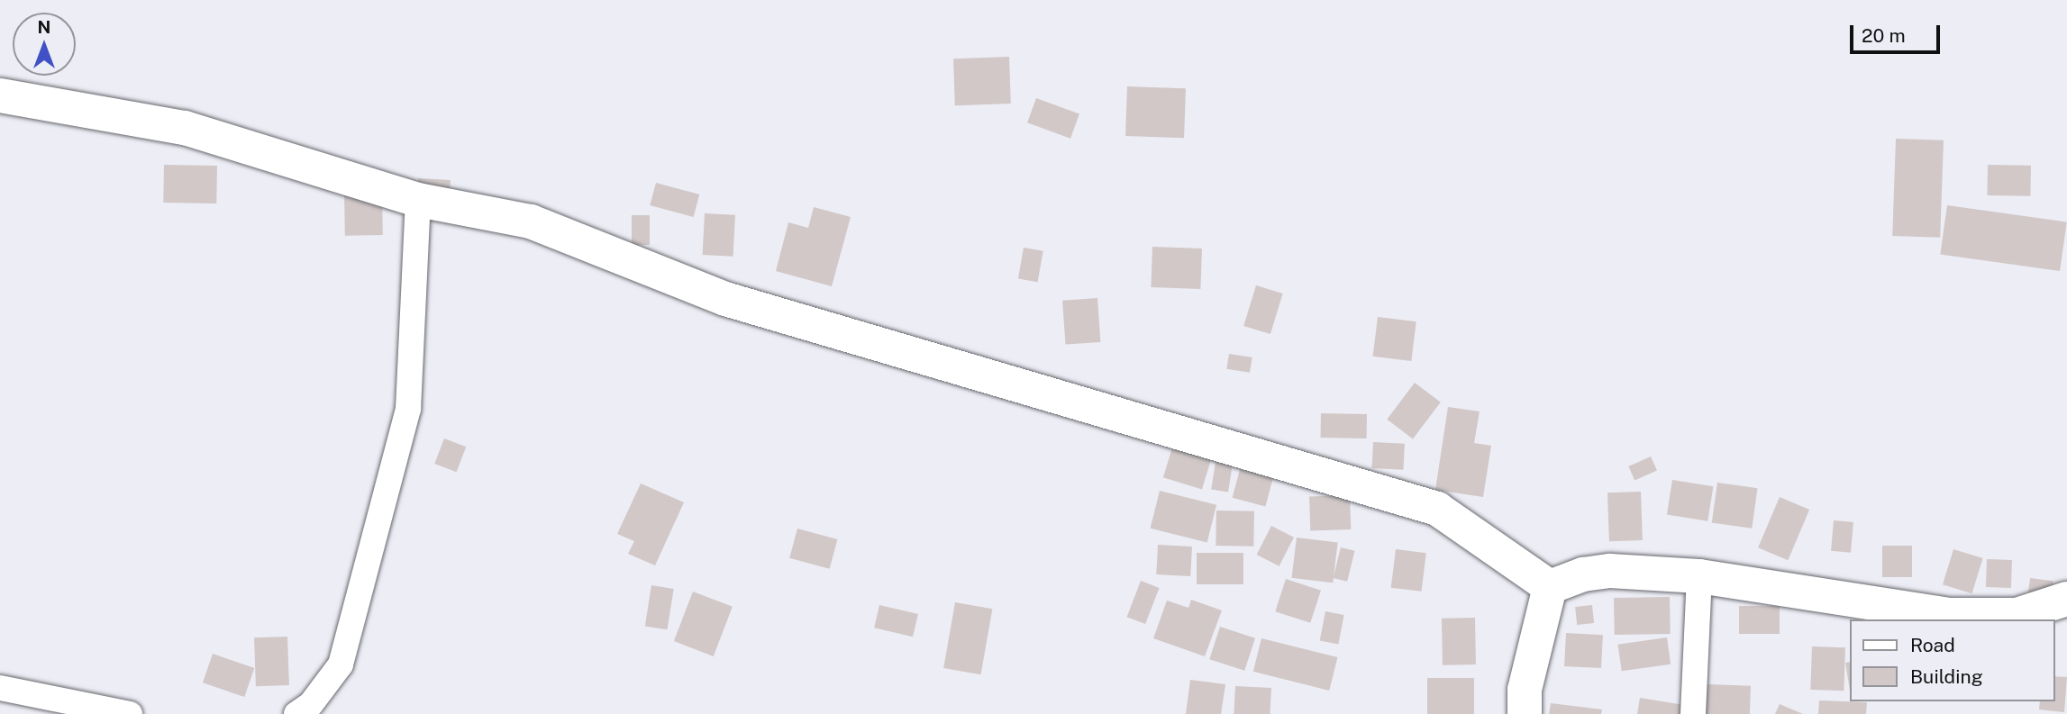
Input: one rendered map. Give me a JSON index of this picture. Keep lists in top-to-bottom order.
{
  "legend": ["Road", "Building"],
  "scale_bar": "20 m",
  "north": "top"
}
